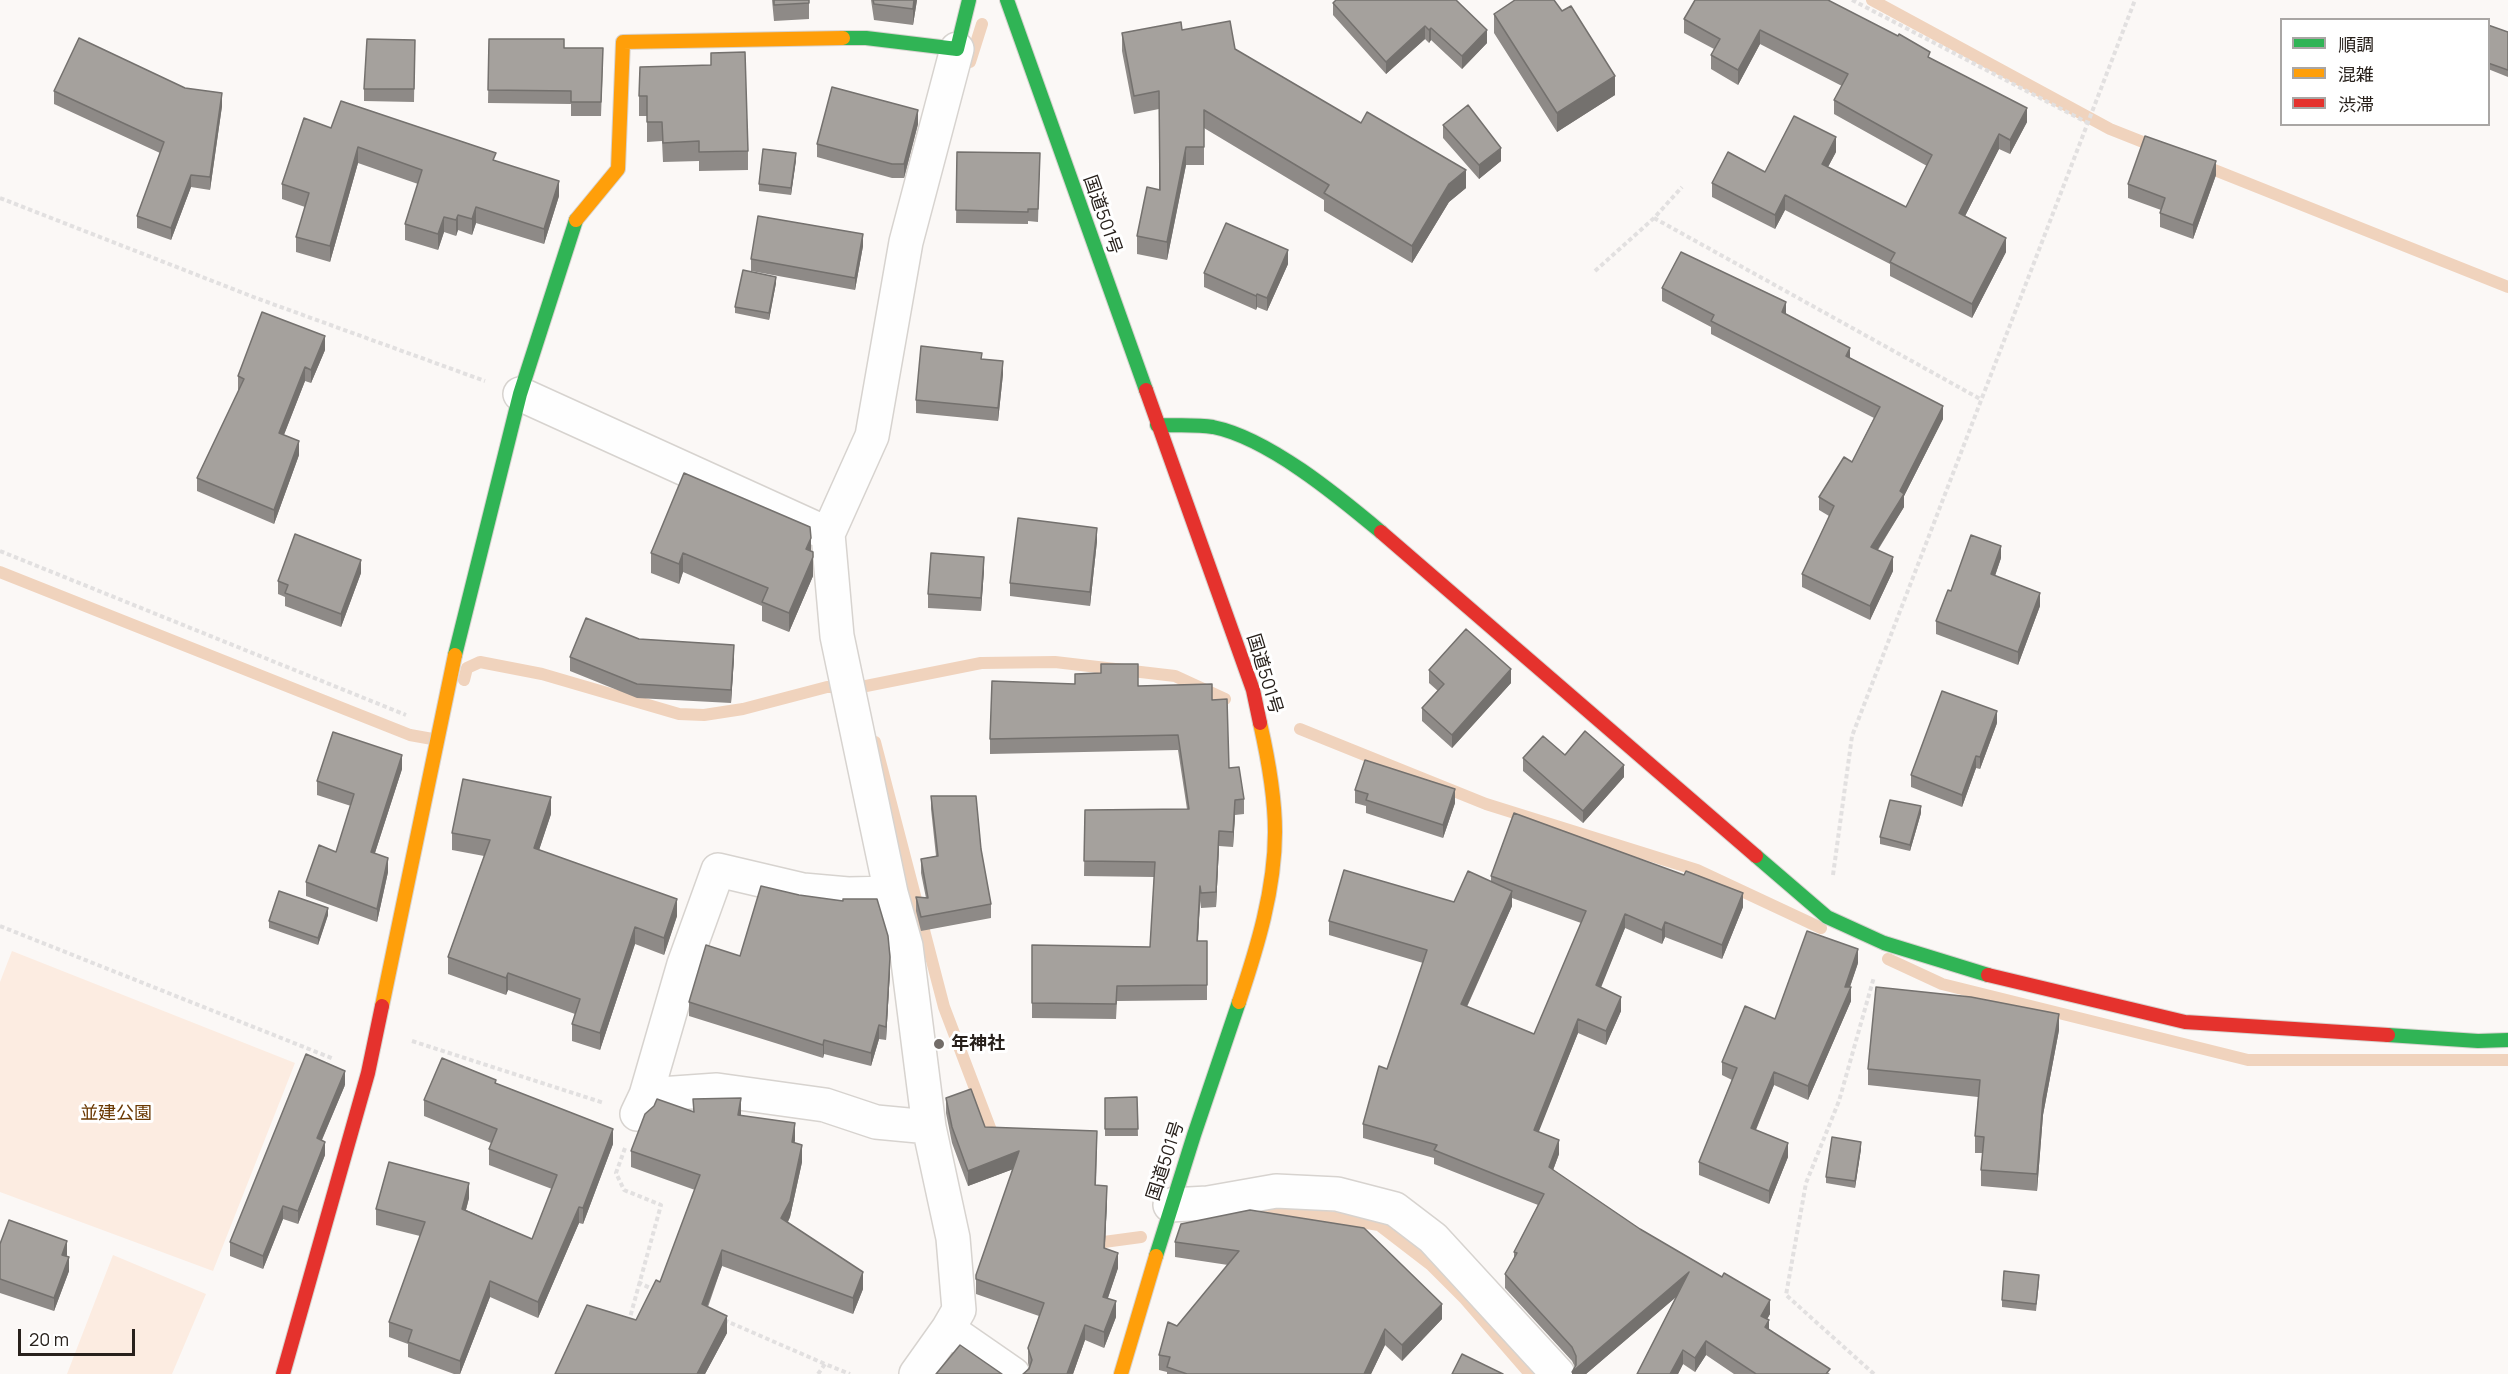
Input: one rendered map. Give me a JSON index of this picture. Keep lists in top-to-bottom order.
{
  "streets": {
    "main road": ["国道501号"]
  },
  "parks": ["並建公園"],
  "places": ["年神社"],
  "legend": ["順調", "混雑", "渋滞"],
  "scale_bar": "20 m"
}
